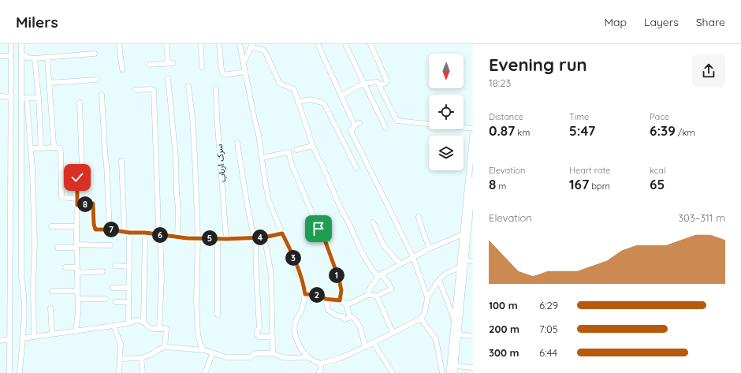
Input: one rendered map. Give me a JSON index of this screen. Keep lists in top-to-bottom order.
{
  "streets": {
    "street": ["سرک ارباب"]
  },
  "north": "bottom",
  "page": {
    "header": "Milers",
    "nav": ["Map", "Layers", "Share"],
    "heading": ["Evening run", "18:23"],
    "stats": [
      ["Distance", "0.87 km"],
      ["Time", "5:47"],
      ["Pace", "6:39 /km"],
      ["Elevation", "8 m"],
      ["Heart rate", "167 bpm"],
      ["kcal", "65"]
    ],
    "pins": [
      "8",
      "7",
      "6",
      "4",
      "5",
      "3",
      "1",
      "2"
    ],
    "chart": ["Elevation", "303–311 m"],
    "list": [
      {
        "name": "100 m",
        "note": "6:29"
      },
      {
        "name": "200 m",
        "note": "7:05"
      },
      {
        "name": "300 m",
        "note": "6:44"
      }
    ]
  }
}
